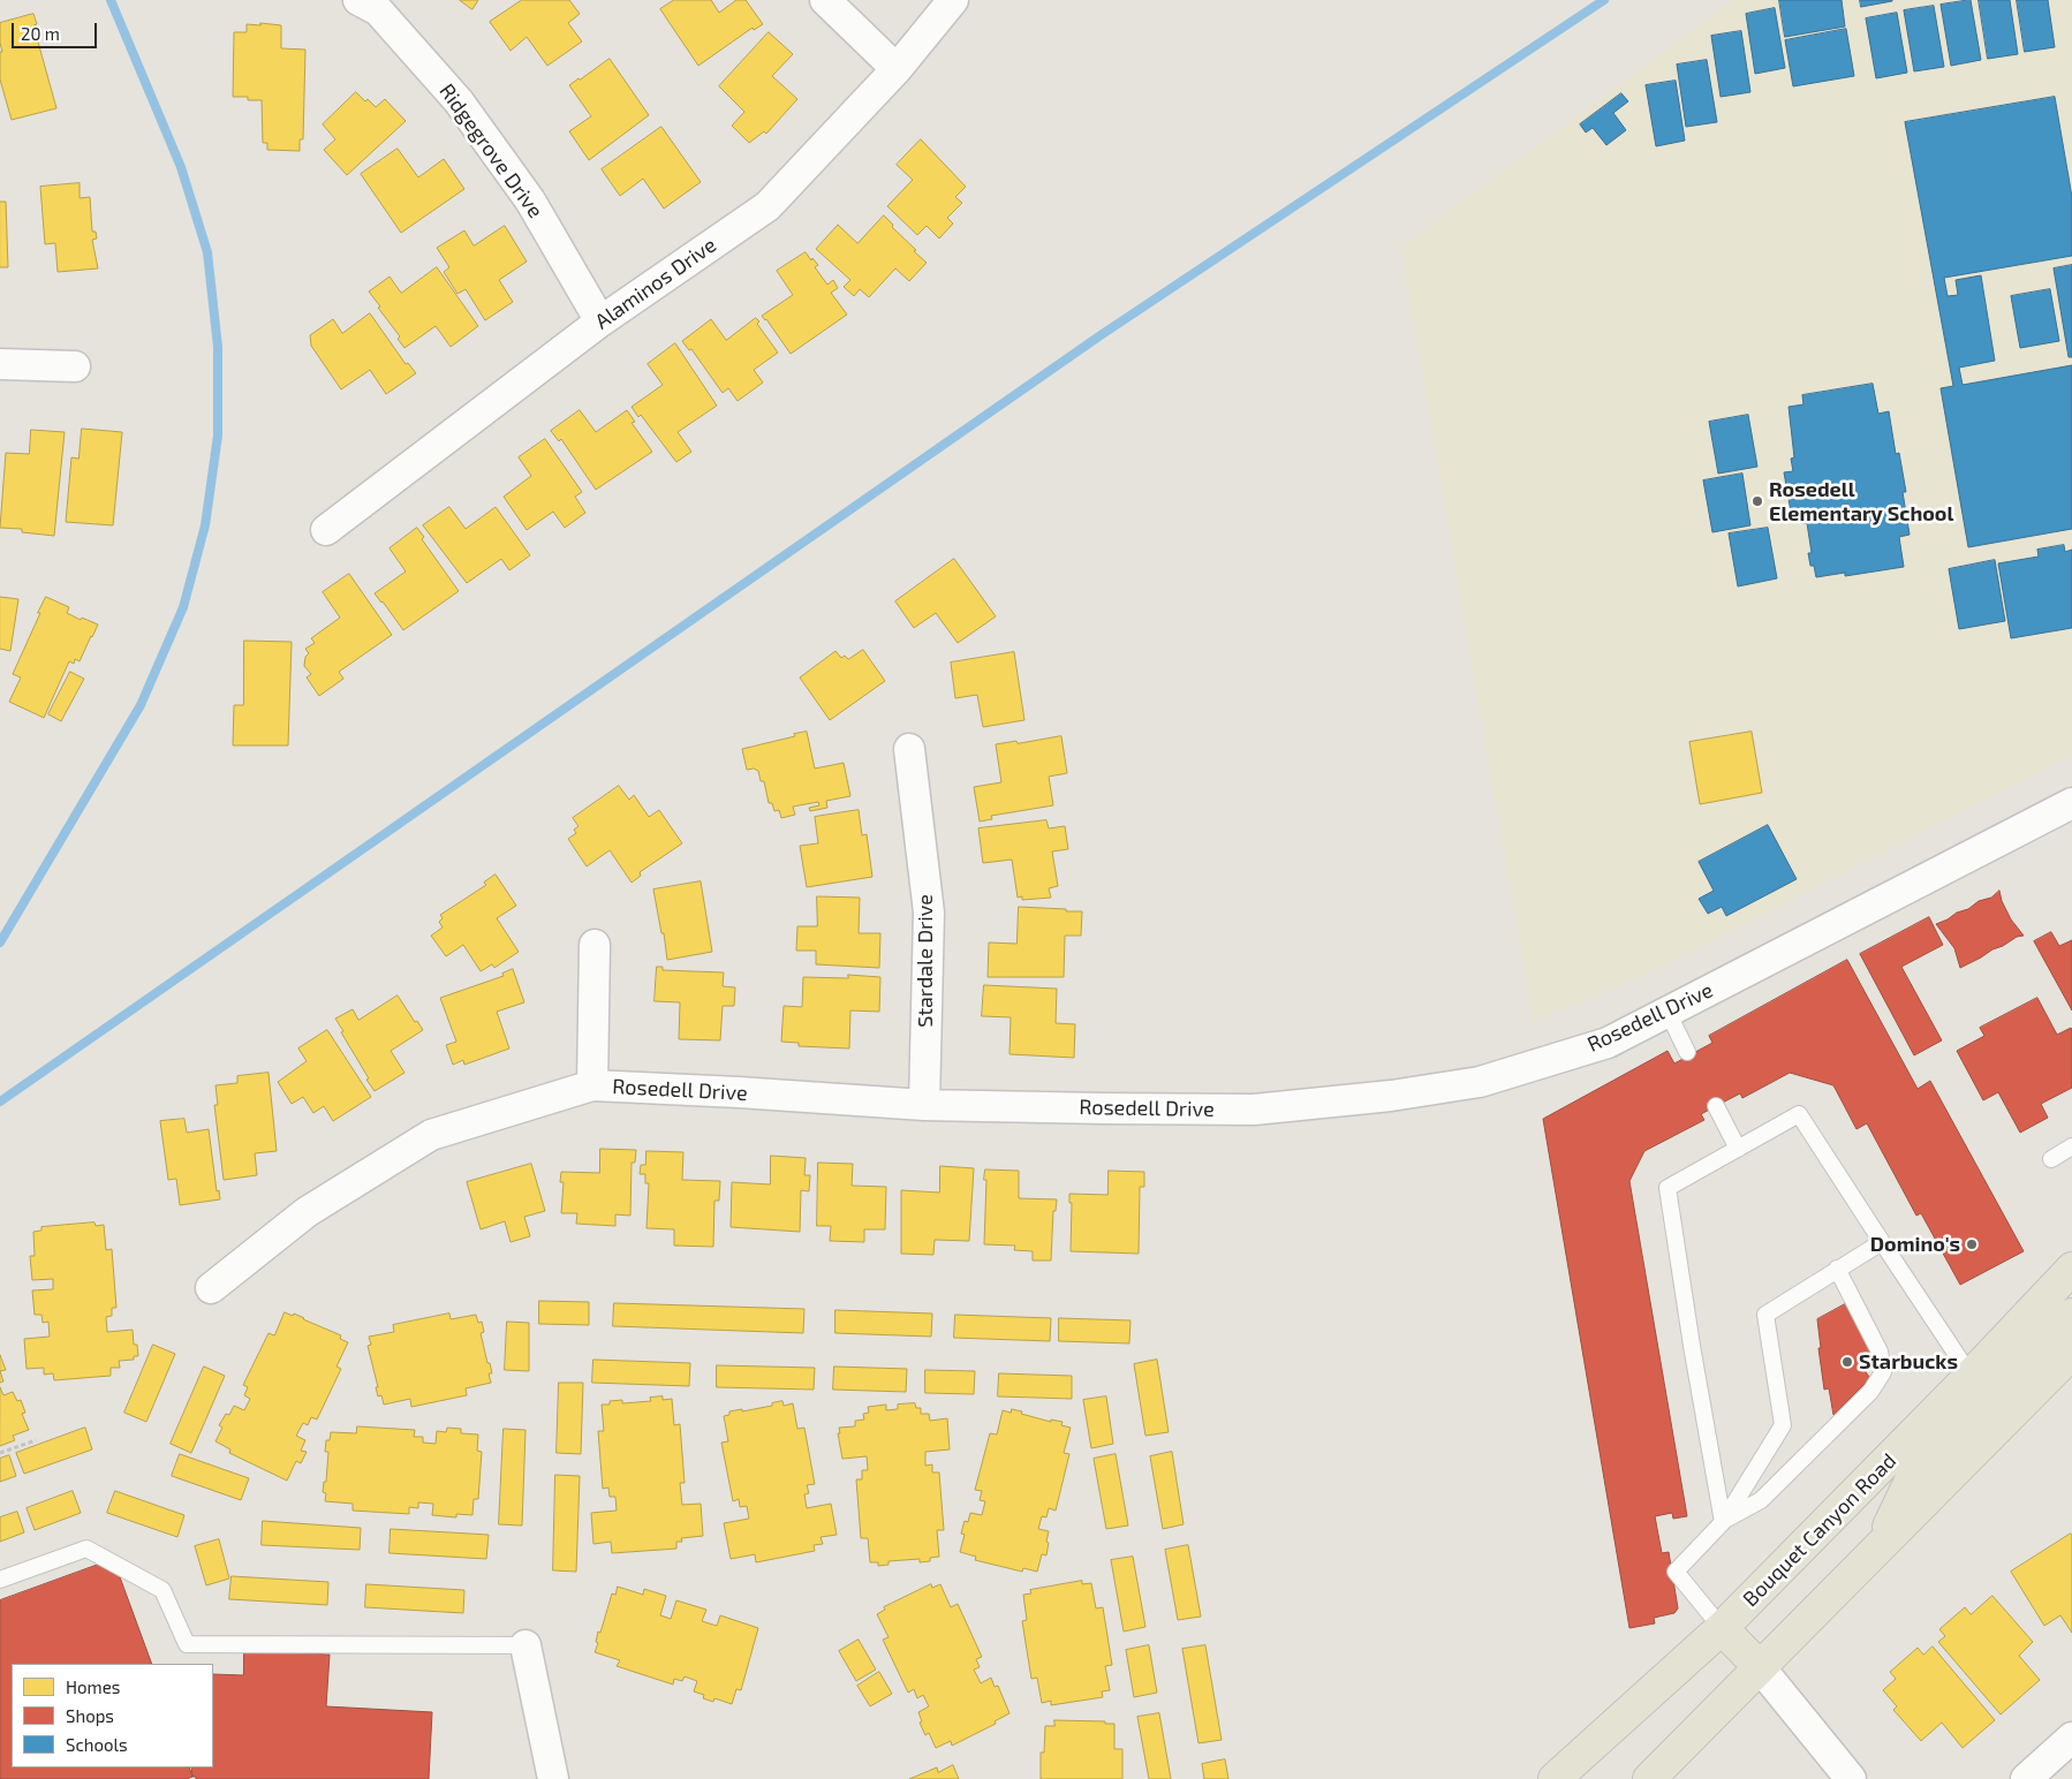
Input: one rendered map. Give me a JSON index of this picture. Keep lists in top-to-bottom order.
{
  "streets": {
    "main road": ["Bouquet Canyon Road"],
    "street": [
      "Ridgegrove Drive",
      "Alaminos Drive",
      "Stardale Drive",
      "Rosedell Drive"
    ]
  },
  "crossings": [
    ["Ridgegrove Drive", "Alaminos Drive"],
    ["Stardale Drive", "Rosedell Drive"]
  ],
  "places": ["Rosedell Elementary School", "Domino's", "Starbucks"],
  "legend": ["Homes", "Shops", "Schools"],
  "scale_bar": "20 m"
}
